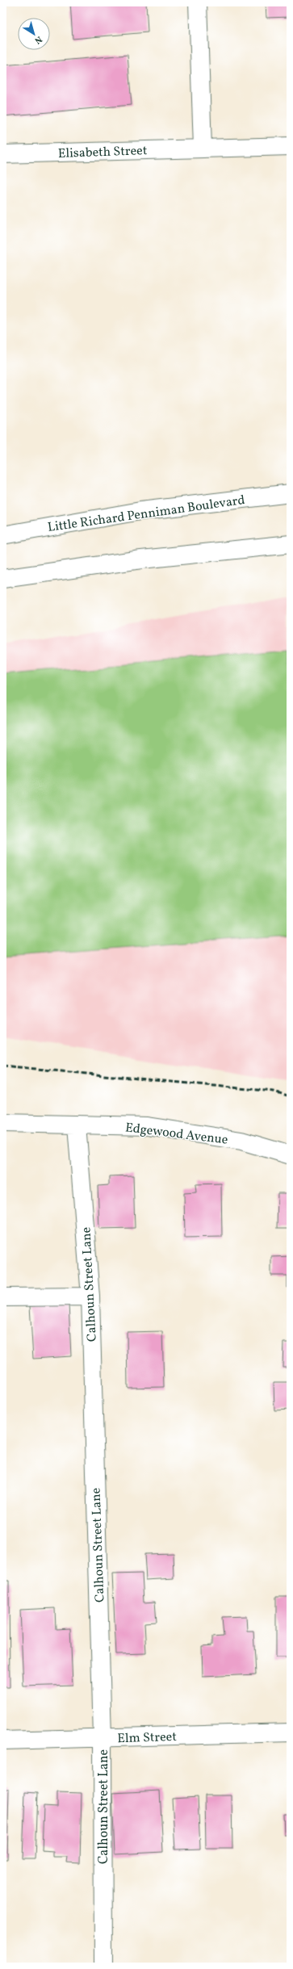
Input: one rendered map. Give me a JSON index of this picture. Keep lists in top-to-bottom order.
{
  "streets": {
    "street": [
      "Elisabeth Street",
      "Little Richard Penniman Boulevard",
      "Edgewood Avenue",
      "Calhoun Street Lane",
      "Elm Street"
    ]
  },
  "crossings": [
    ["Edgewood Avenue", "Calhoun Street Lane"],
    ["Calhoun Street Lane", "Elm Street"]
  ],
  "north": "bottom right"
}
